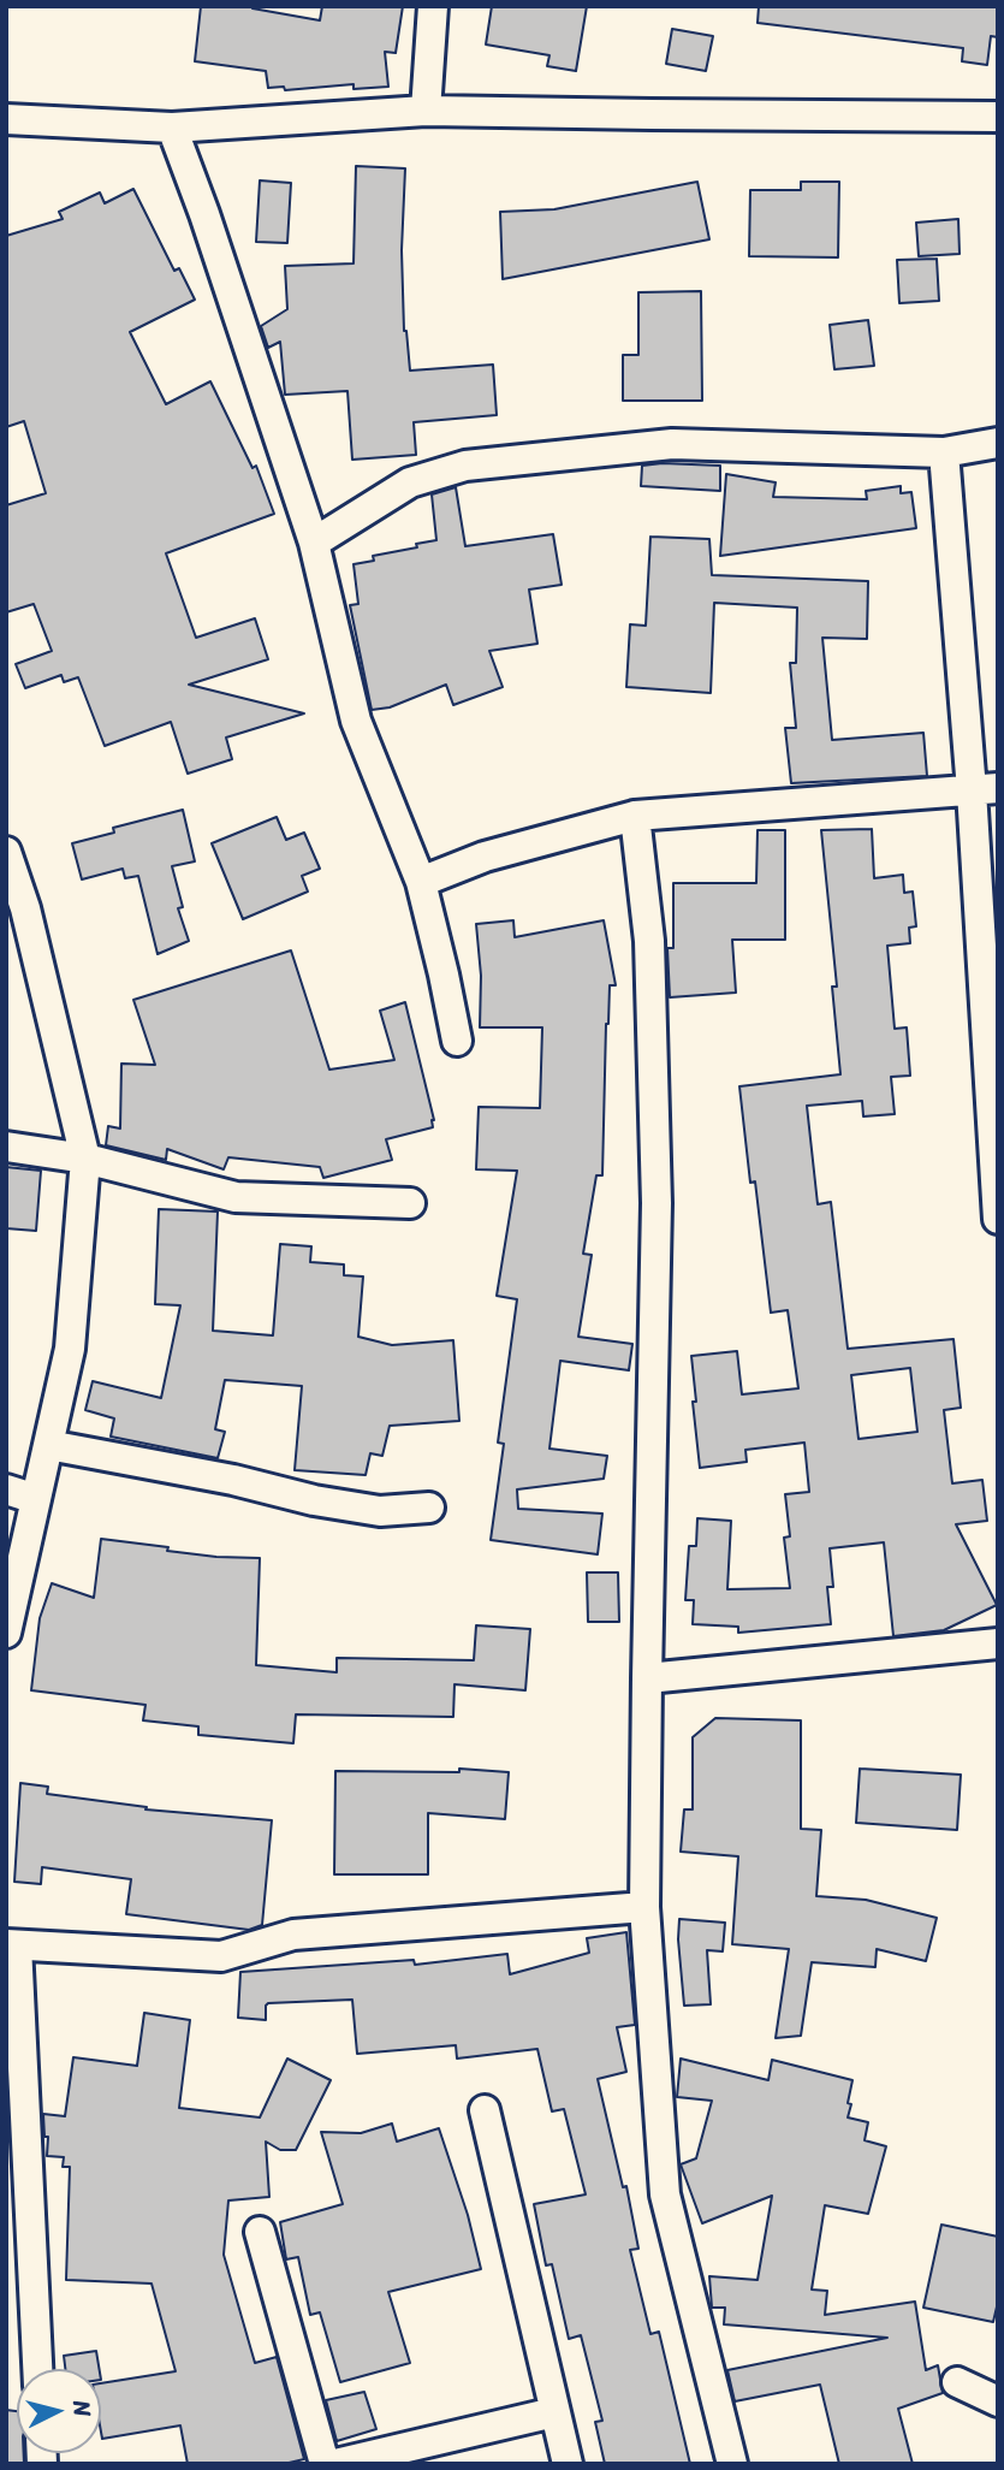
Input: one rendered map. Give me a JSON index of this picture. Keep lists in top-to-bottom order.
{
  "north": "right"
}
